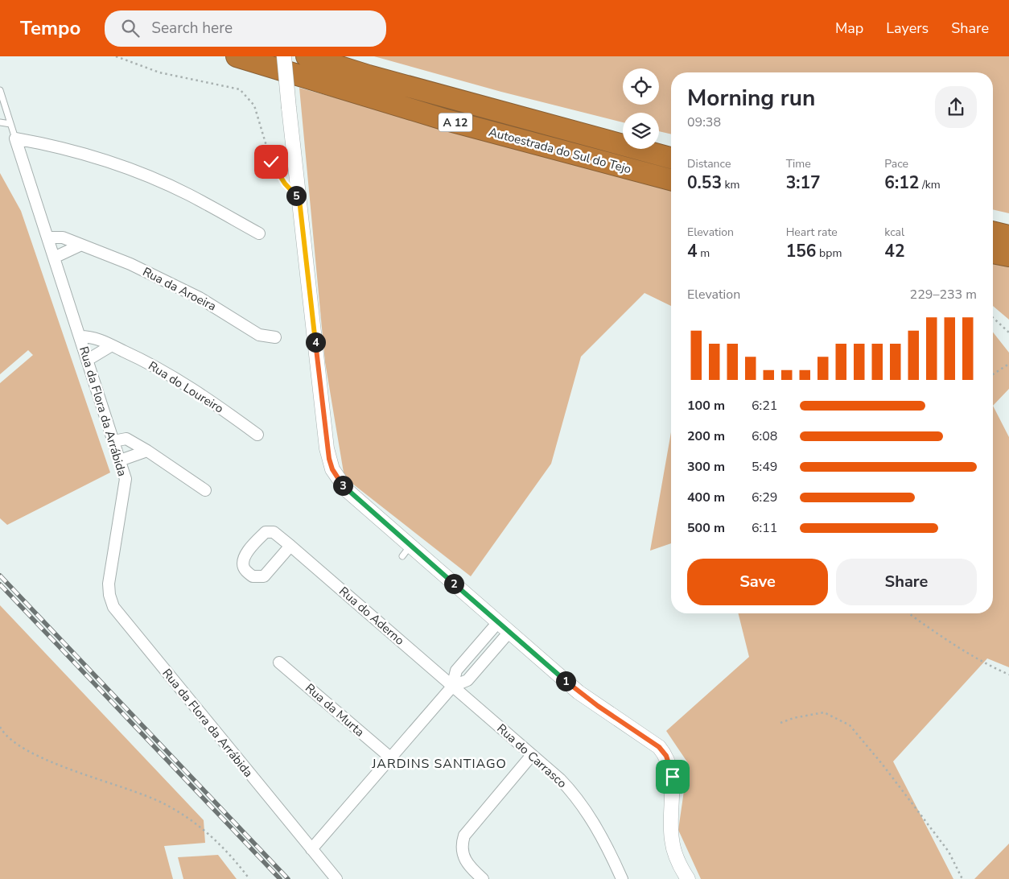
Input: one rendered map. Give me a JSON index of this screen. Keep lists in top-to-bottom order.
{
  "streets": {
    "highway": ["A 12", "Autoestrada do Sul do Tejo"],
    "street": [
      "Rua da Aroeira",
      "Rua do Loureiro",
      "Rua da Flora da Arrábida",
      "Rua do Aderno",
      "Rua da Murta",
      "Rua do Carrasco"
    ]
  },
  "crossings": [
    ["Rua da Aroeira", "Rua da Flora da Arrábida"],
    ["Rua do Loureiro", "Rua da Flora da Arrábida"],
    ["Rua do Aderno", "Rua do Carrasco"]
  ],
  "districts": ["JARDINS SANTIAGO"],
  "page": {
    "header": "Tempo",
    "search": "Search here",
    "nav": ["Map", "Layers", "Share"],
    "heading": ["Morning run", "09:38"],
    "stats": [
      ["Distance", "0.53 km"],
      ["Time", "3:17"],
      ["Pace", "6:12 /km"],
      ["Elevation", "4 m"],
      ["Heart rate", "156 bpm"],
      ["kcal", "42"]
    ],
    "pins": [
      "5",
      "4",
      "3",
      "2",
      "1"
    ],
    "chart": ["Elevation", "229–233 m"],
    "list": [
      {
        "name": "100 m",
        "note": "6:21"
      },
      {
        "name": "200 m",
        "note": "6:08"
      },
      {
        "name": "300 m",
        "note": "5:49"
      },
      {
        "name": "400 m",
        "note": "6:29"
      },
      {
        "name": "500 m",
        "note": "6:11"
      }
    ],
    "buttons": ["Save", "Share"]
  }
}
